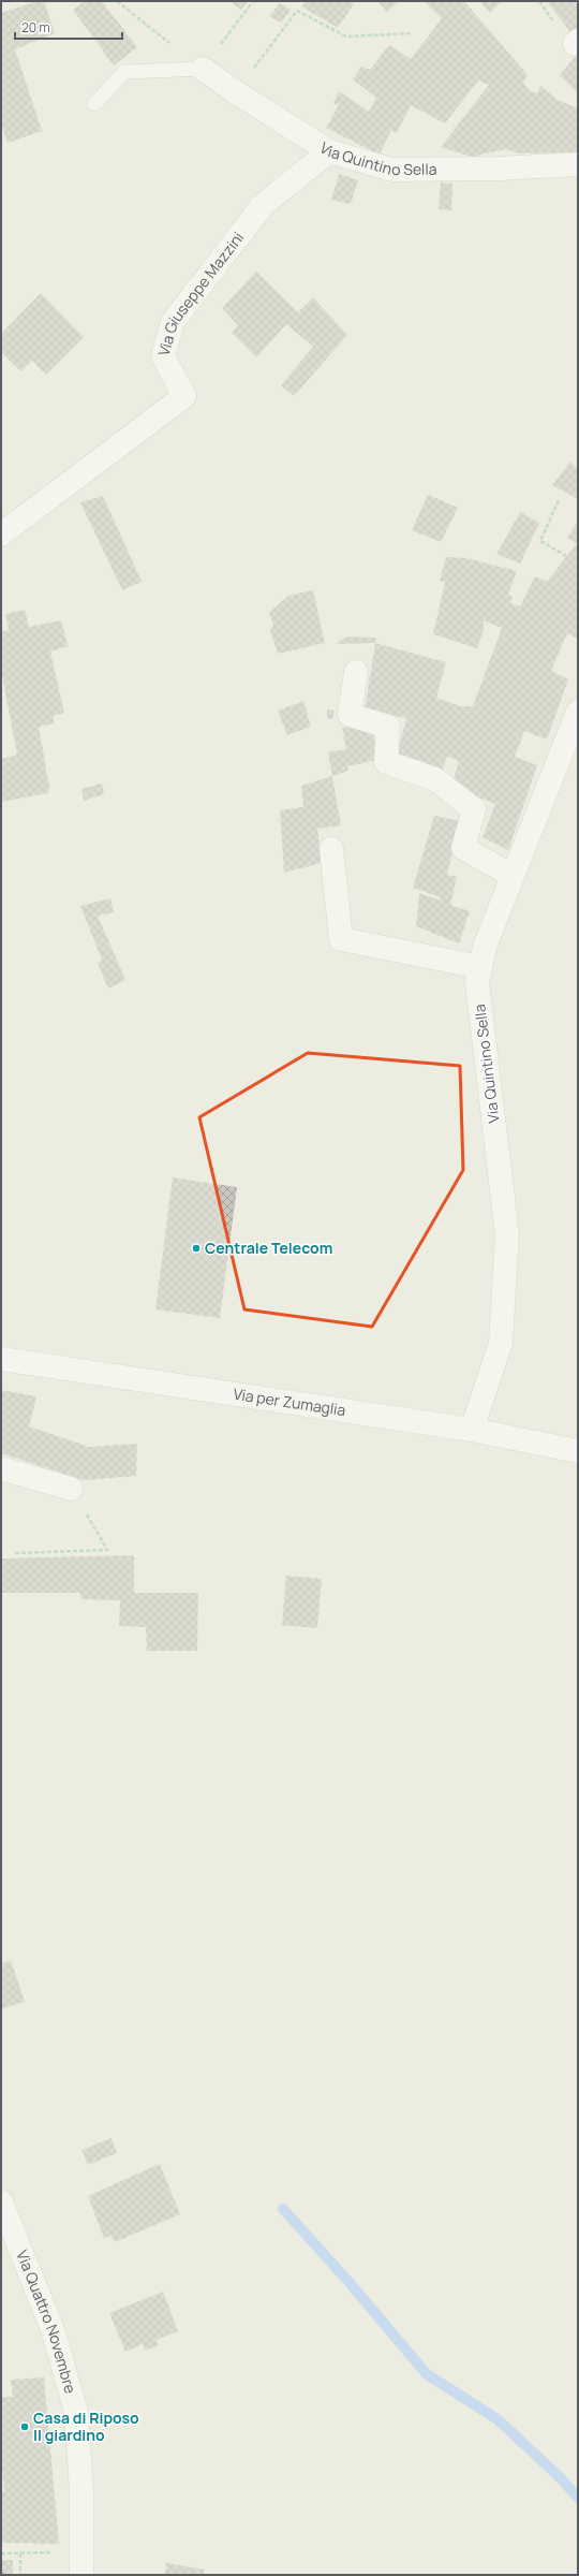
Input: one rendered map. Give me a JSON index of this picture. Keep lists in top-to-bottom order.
{
  "streets": {
    "street": [
      "Via Quintino Sella",
      "Via Giuseppe Mazzini",
      "Via per Zumaglia",
      "Via Quattro Novembre"
    ]
  },
  "crossings": [
    ["Via Quintino Sella", "Via Giuseppe Mazzini"],
    ["Via Quintino Sella", "Via per Zumaglia"]
  ],
  "places": ["Centrale Telecom", "Casa di Riposo Il giardino"],
  "scale_bar": "20 m"
}
